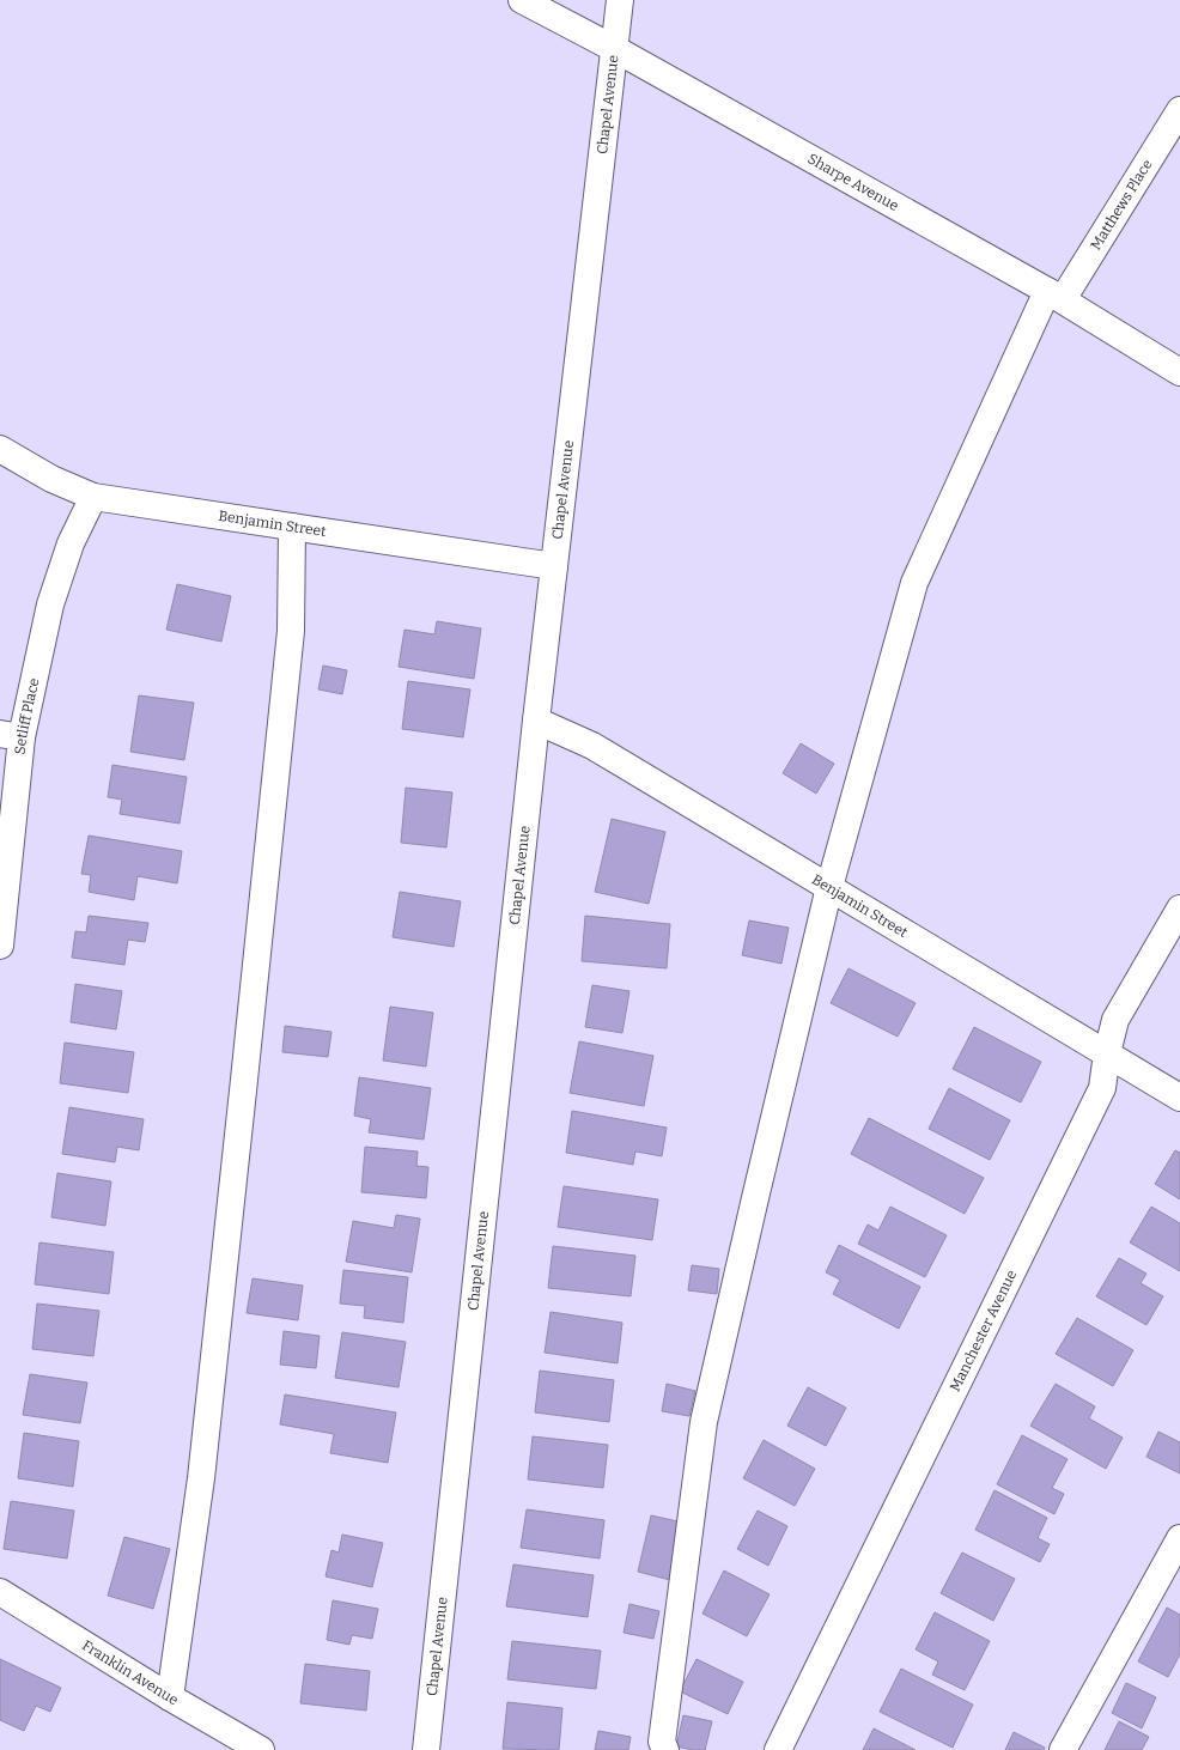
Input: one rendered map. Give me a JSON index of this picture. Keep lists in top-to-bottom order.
{
  "streets": {
    "street": [
      "Chapel Avenue",
      "Sharpe Avenue",
      "Matthews Place",
      "Benjamin Street",
      "Setliff Place",
      "Manchester Avenue",
      "Franklin Avenue"
    ]
  },
  "crossings": [
    ["Chapel Avenue", "Sharpe Avenue"],
    ["Chapel Avenue", "Benjamin Street"],
    ["Sharpe Avenue", "Matthews Place"],
    ["Matthews Place", "Benjamin Street"],
    ["Benjamin Street", "Setliff Place"],
    ["Benjamin Street", "Manchester Avenue"]
  ]
}
